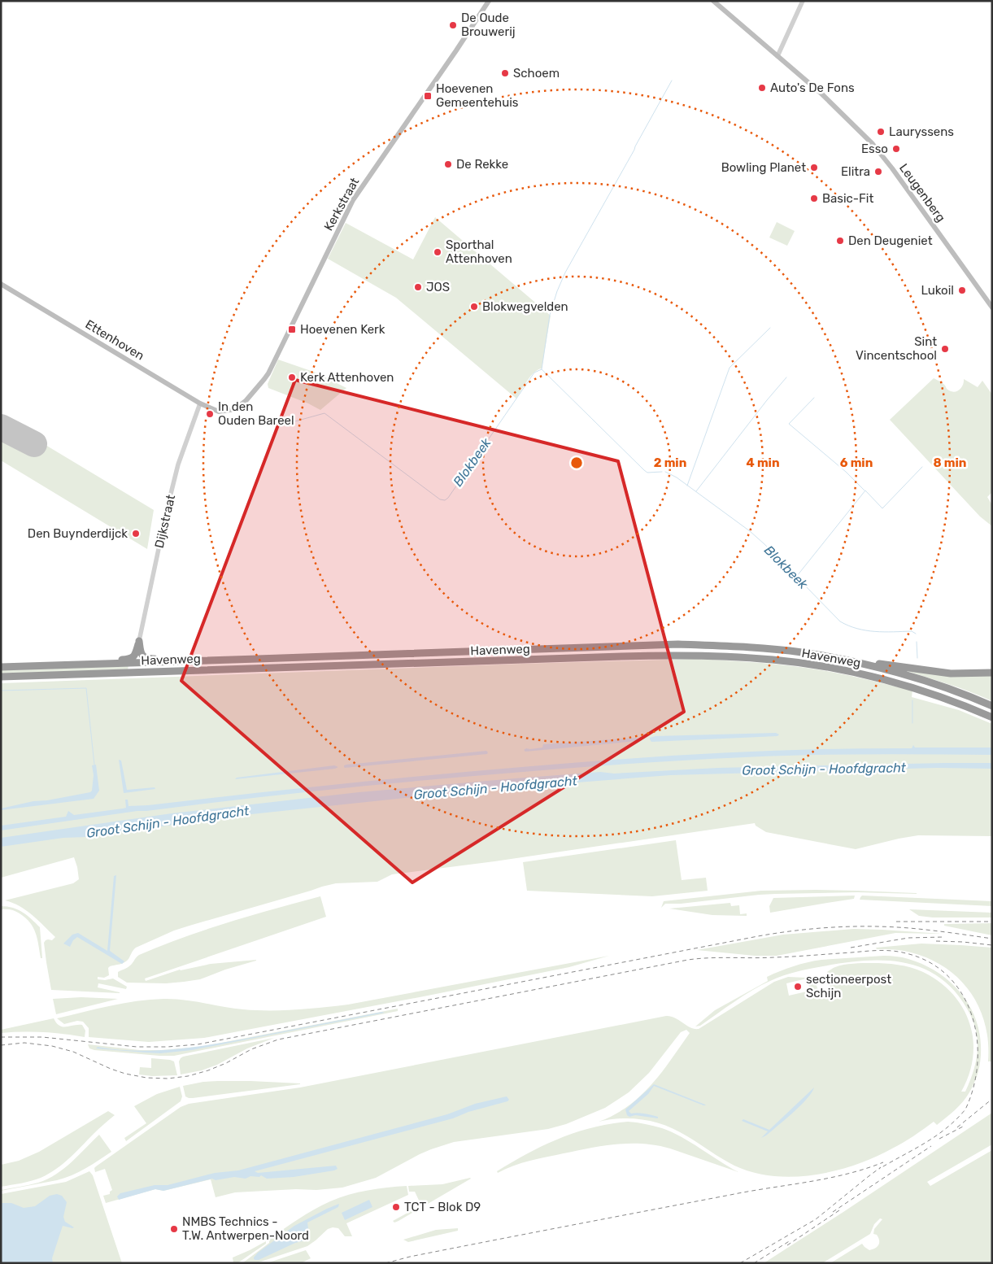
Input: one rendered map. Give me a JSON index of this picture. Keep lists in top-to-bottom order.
{
  "streets": {
    "highway": ["Havenweg"],
    "main road": ["Leugenberg", "Kerkstraat", "Ettenhoven"],
    "street": ["Dijkstraat"]
  },
  "crossings": [
    ["Kerkstraat", "Ettenhoven"],
    ["Ettenhoven", "Dijkstraat"]
  ],
  "water": ["Blokbeek", "Groot Schijn - Hoofdgracht"],
  "places": {
    "other": [
      "De Oude Brouwerij",
      "Schoem",
      "Auto's De Fons",
      "Lauryssens",
      "Esso",
      "De Rekke",
      "Bowling Planet",
      "Elitra",
      "Basic-Fit",
      "Den Deugeniet",
      "Sporthal Attenhoven",
      "JOS",
      "Lukoil",
      "Blokwegvelden",
      "Sint Vincentschool",
      "Kerk Attenhoven",
      "In den Ouden Bareel",
      "Den Buynderdijck",
      "sectioneerpost Schijn",
      "TCT - Blok D9",
      "NMBS Technics - T.W. Antwerpen-Noord"
    ],
    "transit": ["Hoevenen Gemeentehuis", "Hoevenen Kerk"]
  },
  "rings": [
    "2 min",
    "4 min",
    "6 min",
    "8 min"
  ]
}
